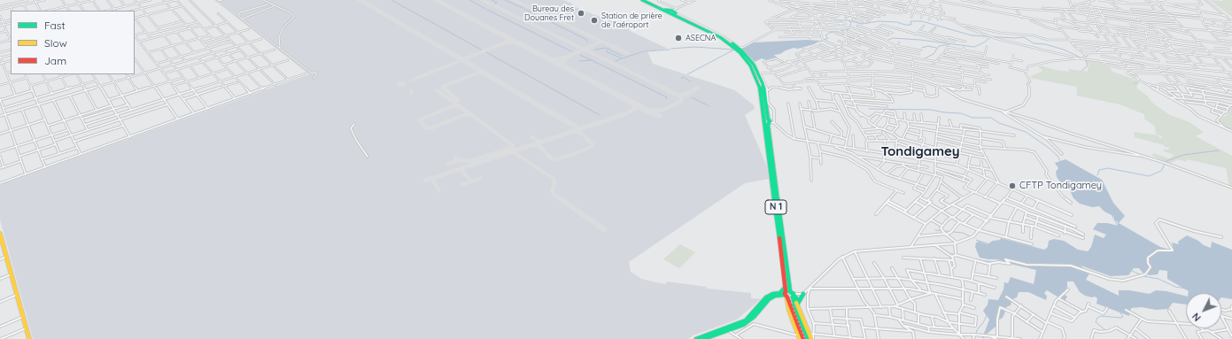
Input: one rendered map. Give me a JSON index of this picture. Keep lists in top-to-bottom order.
{
  "streets": {
    "main road": ["N 1"]
  },
  "districts": ["Tondigamey"],
  "places": [
    "Bureau des Douanes Fret",
    "Station de prière de l'aéroport",
    "ASECNA",
    "CFTP Tondigamey"
  ],
  "legend": ["Fast", "Slow", "Jam"],
  "north": "bottom left"
}
